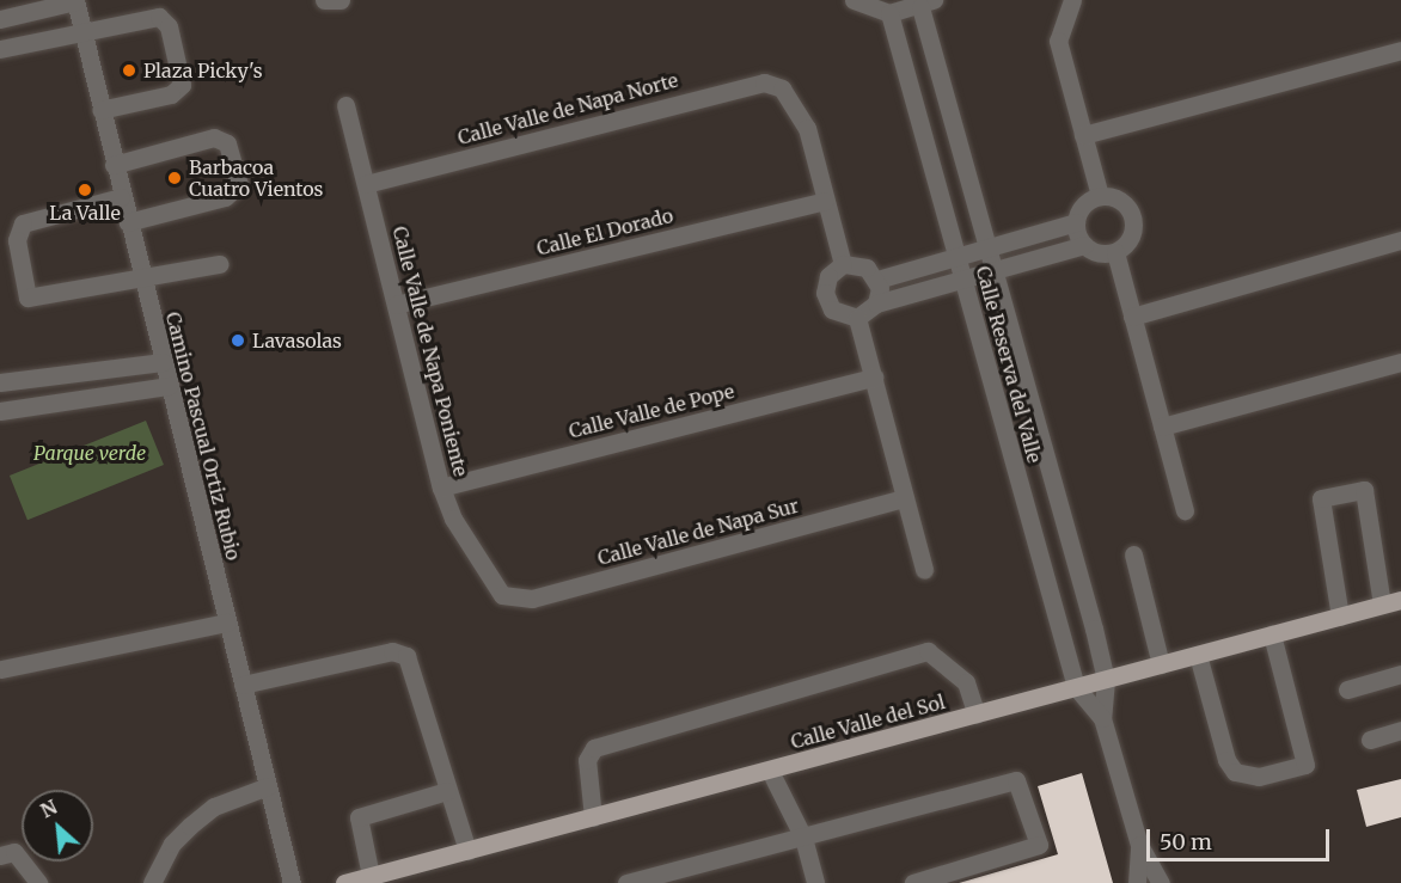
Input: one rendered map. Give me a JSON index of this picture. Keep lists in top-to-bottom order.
{
  "streets": {
    "main road": ["Calle Valle del Sol"],
    "street": [
      "Calle Valle de Napa Norte",
      "Calle El Dorado",
      "Calle Valle de Napa Poniente",
      "Calle Reserva del Valle",
      "Calle Valle de Pope",
      "Camino Pascual Ortiz Rubio",
      "Calle Valle de Napa Sur"
    ]
  },
  "crossings": [
    ["Calle Valle de Napa Norte", "Calle El Dorado"],
    ["Calle Valle de Napa Norte", "Calle Valle de Napa Poniente"],
    ["Calle El Dorado", "Calle Valle de Napa Poniente"],
    ["Calle Valle de Napa Poniente", "Calle Valle de Pope"],
    ["Calle Valle de Napa Poniente", "Calle Valle de Napa Sur"],
    ["Calle Reserva del Valle", "Calle Valle del Sol"]
  ],
  "parks": ["Parque verde"],
  "places": [
    "Plaza Picky's",
    "Barbacoa Cuatro Vientos",
    "La Valle",
    "Lavasolas"
  ],
  "scale_bar": "50 m",
  "north": "top left"
}
